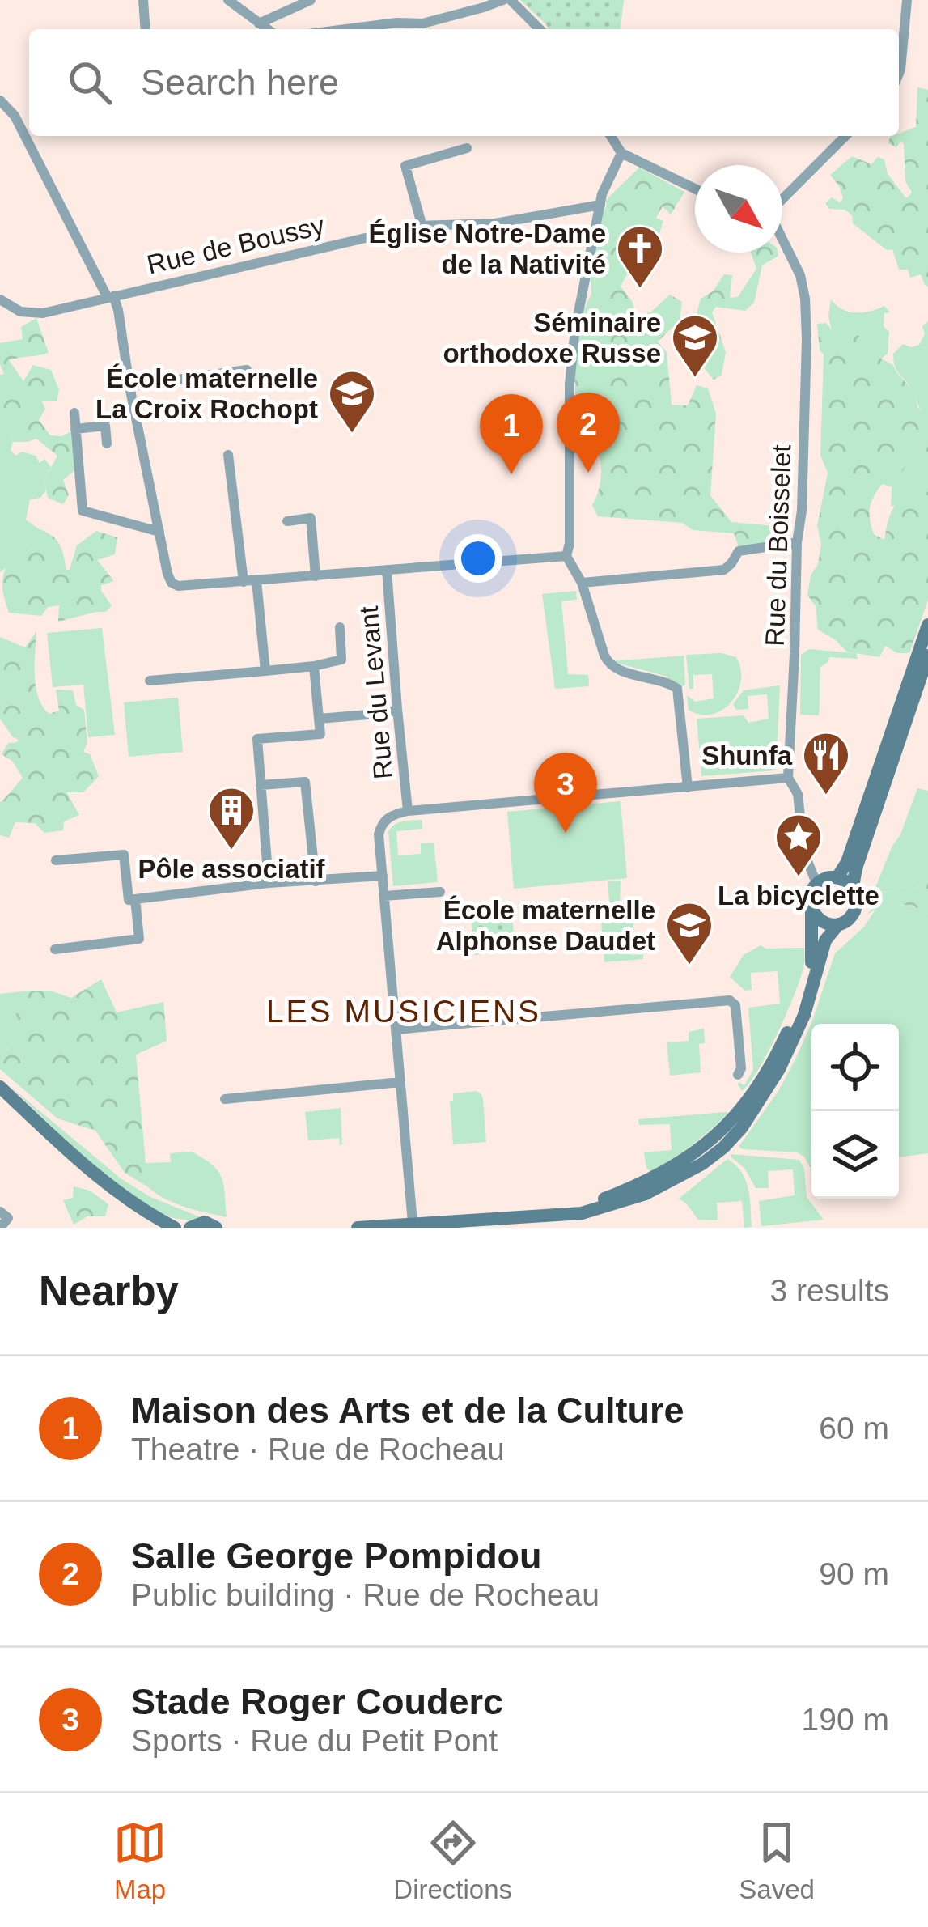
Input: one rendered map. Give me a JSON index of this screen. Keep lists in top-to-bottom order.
{
  "streets": {
    "street": ["Rue de Boussy", "Rue du Boisselet", "Rue du Levant"]
  },
  "districts": ["LES MUSICIENS"],
  "places": {
    "church": ["Église Notre-Dame de la Nativité"],
    "school or university": ["Séminaire orthodoxe Russe", "École maternelle La Croix Rochopt", "École maternelle Alphonse Daudet"],
    "restaurant": ["Shunfa"],
    "building": ["Pôle associatif"],
    "place": ["La bicyclette"]
  },
  "north": "bottom right",
  "page": {
    "search": "Search here",
    "pins": ["2", "1", "3"],
    "heading": ["Nearby", "3 results"],
    "list": [
      {
        "mark": "1",
        "name": "Maison des Arts et de la Culture",
        "note": "Theatre · Rue de Rocheau",
        "value": "60 m"
      },
      {
        "mark": "2",
        "name": "Salle George Pompidou",
        "note": "Public building · Rue de Rocheau",
        "value": "90 m"
      },
      {
        "mark": "3",
        "name": "Stade Roger Couderc",
        "note": "Sports · Rue du Petit Pont",
        "value": "190 m"
      }
    ],
    "nav": ["Map", "Directions", "Saved"]
  }
}
